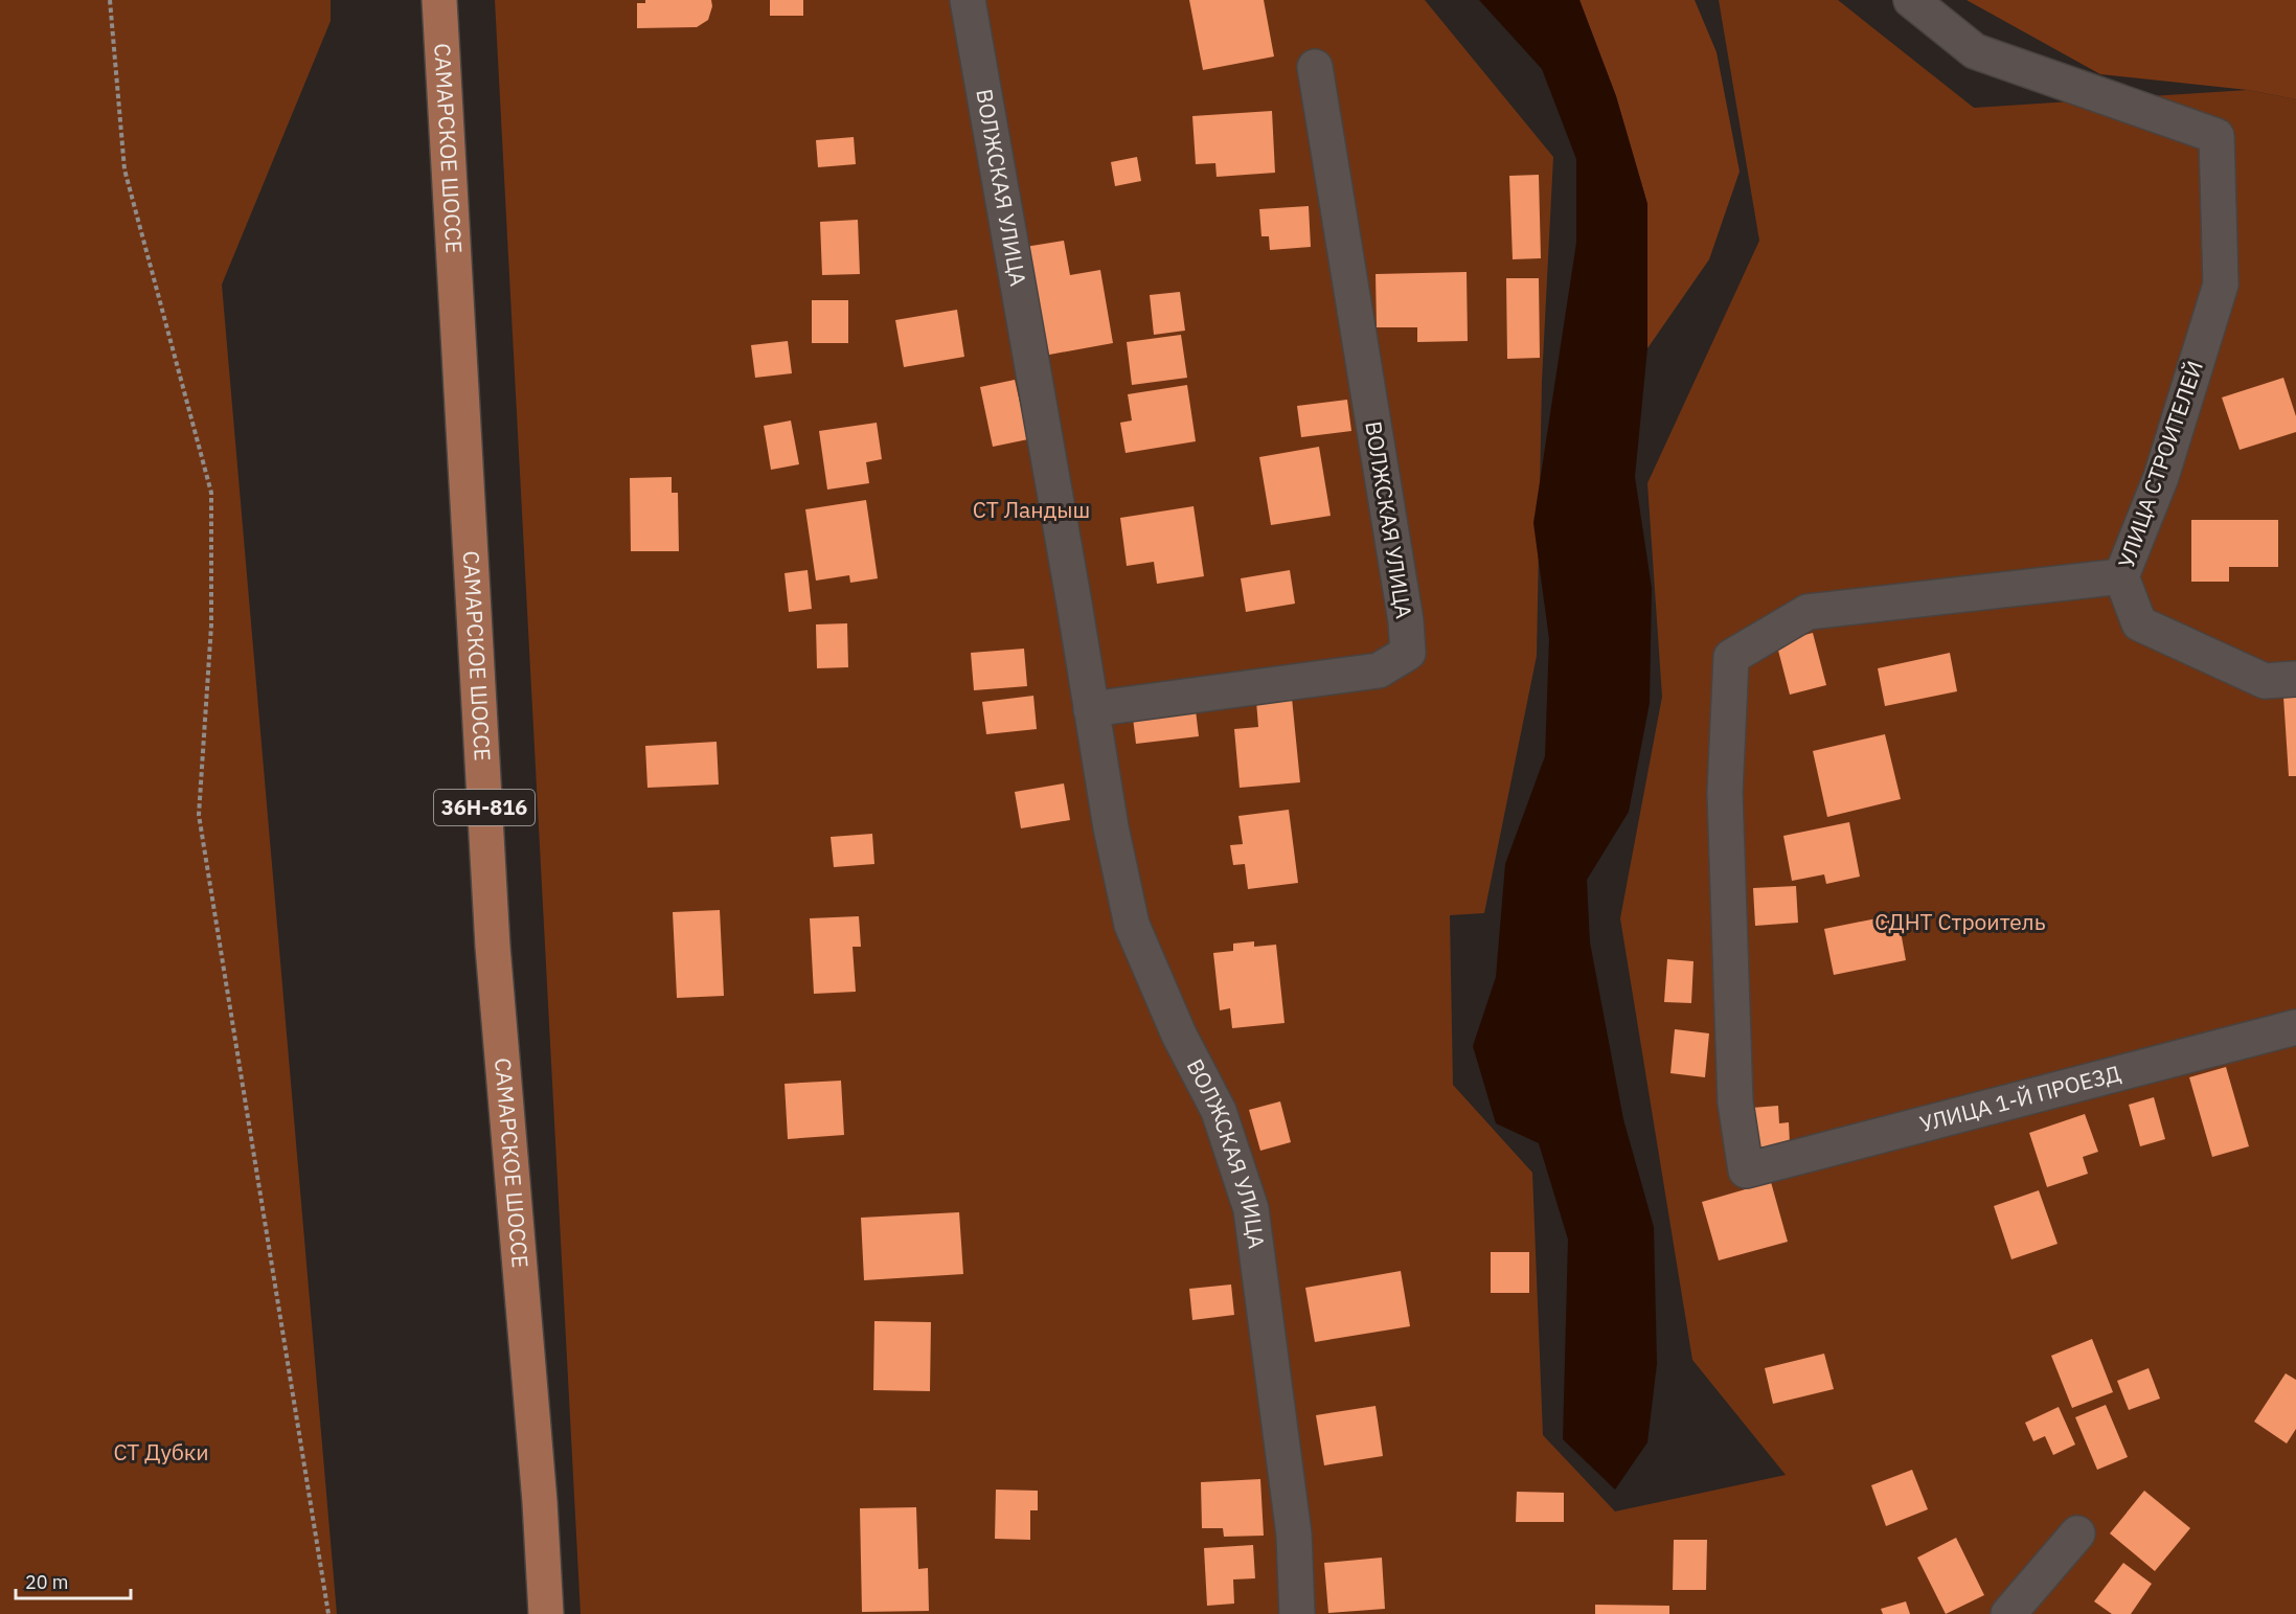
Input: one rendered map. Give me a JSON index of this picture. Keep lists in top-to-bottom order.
{
  "streets": {
    "main road": ["САМАРСКОЕ ШОССЕ", "36Н-816"],
    "street": ["ВОЛЖСКАЯ УЛИЦА", "УЛИЦА СТРОИТЕЛЕЙ", "УЛИЦА 1-Й ПРОЕЗД"]
  },
  "crossings": [
    ["УЛИЦА СТРОИТЕЛЕЙ", "УЛИЦА 1-Й ПРОЕЗД"]
  ],
  "parks": ["СТ Ландыш", "СДНТ Строитель", "СТ Дубки"],
  "scale_bar": "20 m"
}
